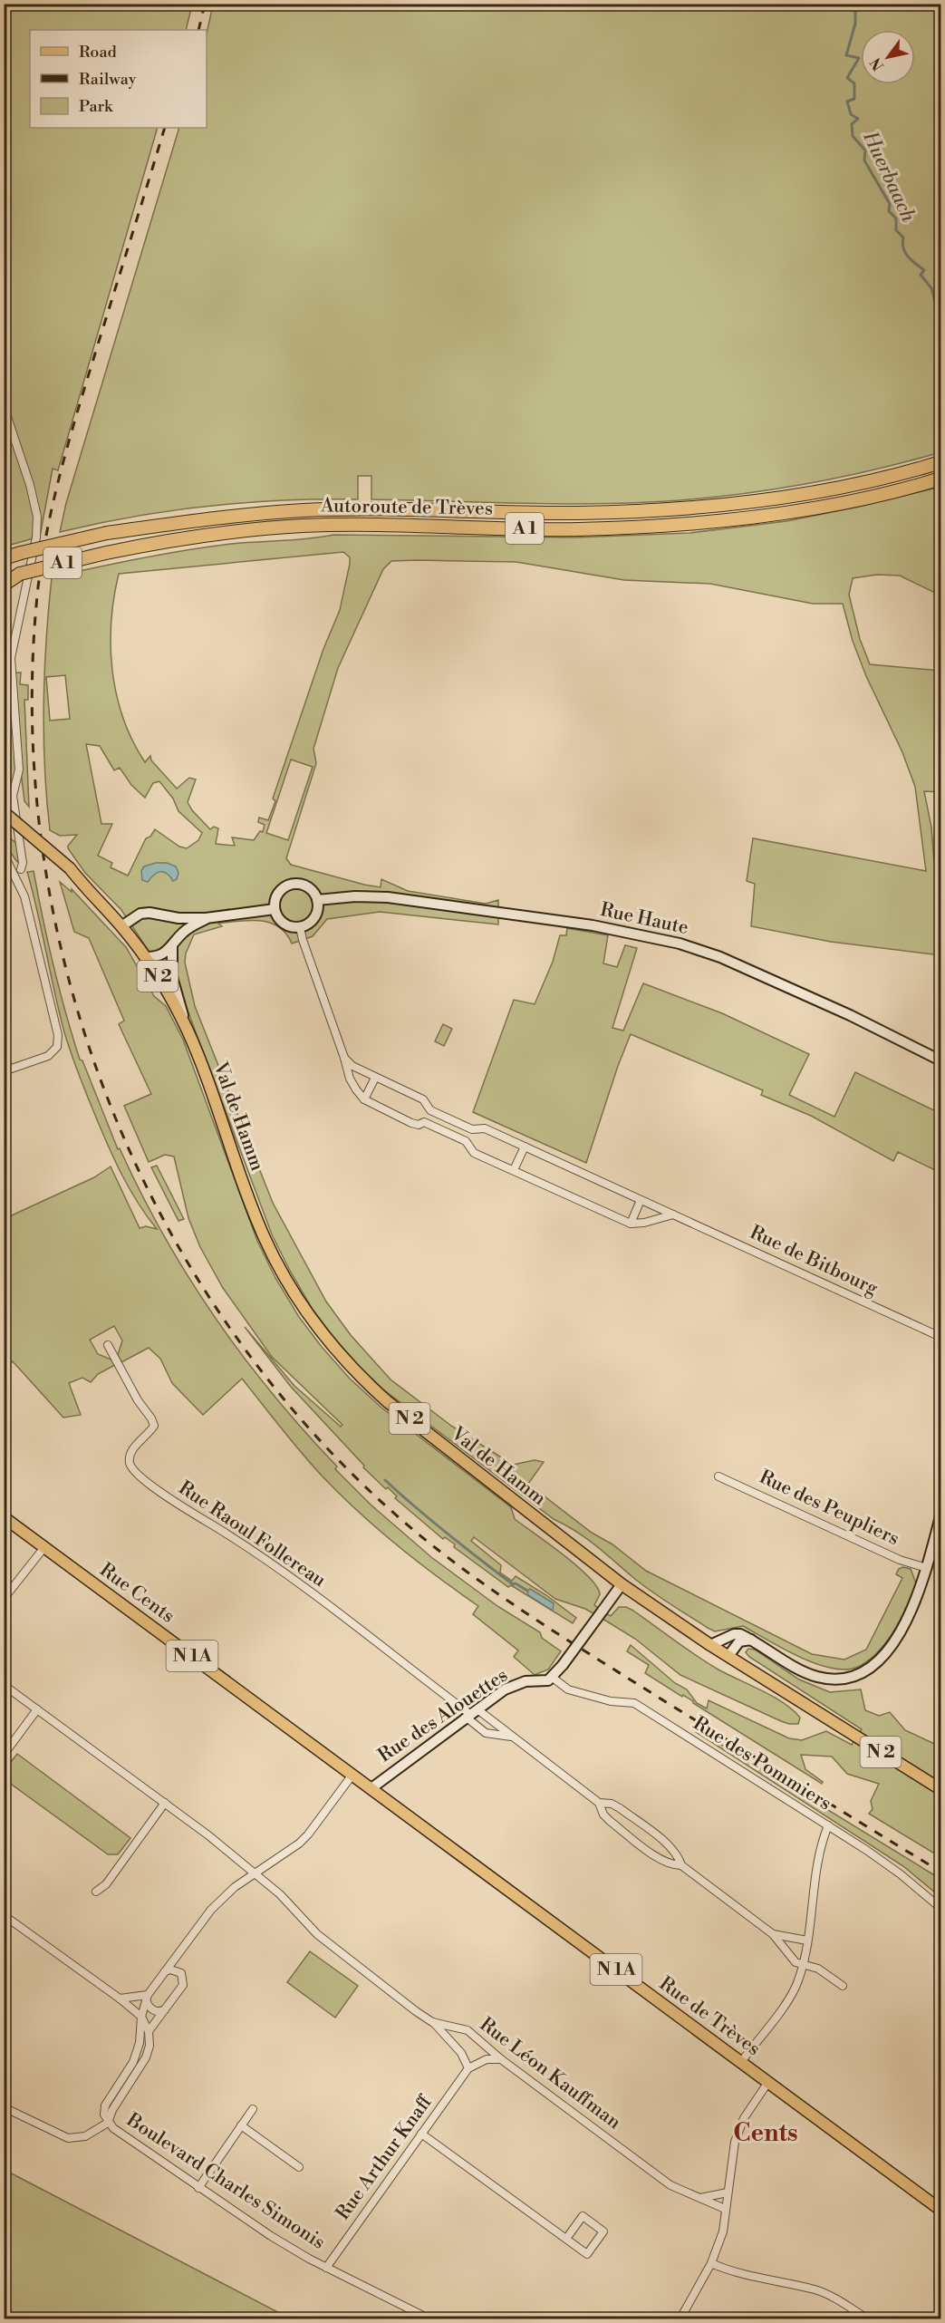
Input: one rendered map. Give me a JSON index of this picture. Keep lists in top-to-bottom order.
{
  "streets": {
    "highway": ["Autoroute de Trèves", "A 1"],
    "main road": [
      "Rue Haute",
      "N 2",
      "Val de Hamm",
      "Rue Cents",
      "N 1A",
      "Rue des Alouettes",
      "Rue de Trèves"
    ],
    "street": [
      "Rue de Bitbourg",
      "Rue des Peupliers",
      "Rue Raoul Follereau",
      "Rue des Pommiers",
      "Rue Léon Kauffman",
      "Rue Arthur Knaff",
      "Boulevard Charles Simonis"
    ]
  },
  "crossings": [
    ["Autoroute de Trèves", "A 1"],
    ["Rue Raoul Follereau", "Rue des Alouettes"],
    ["Rue Cents", "Rue de Trèves"],
    ["Rue des Alouettes", "Rue des Pommiers"],
    ["Rue des Alouettes", "Rue de Trèves"],
    ["Rue Arthur Knaff", "Boulevard Charles Simonis"]
  ],
  "districts": ["Cents"],
  "water": ["Huerbaach"],
  "legend": ["Road", "Railway", "Park"],
  "north": "bottom left"
}
